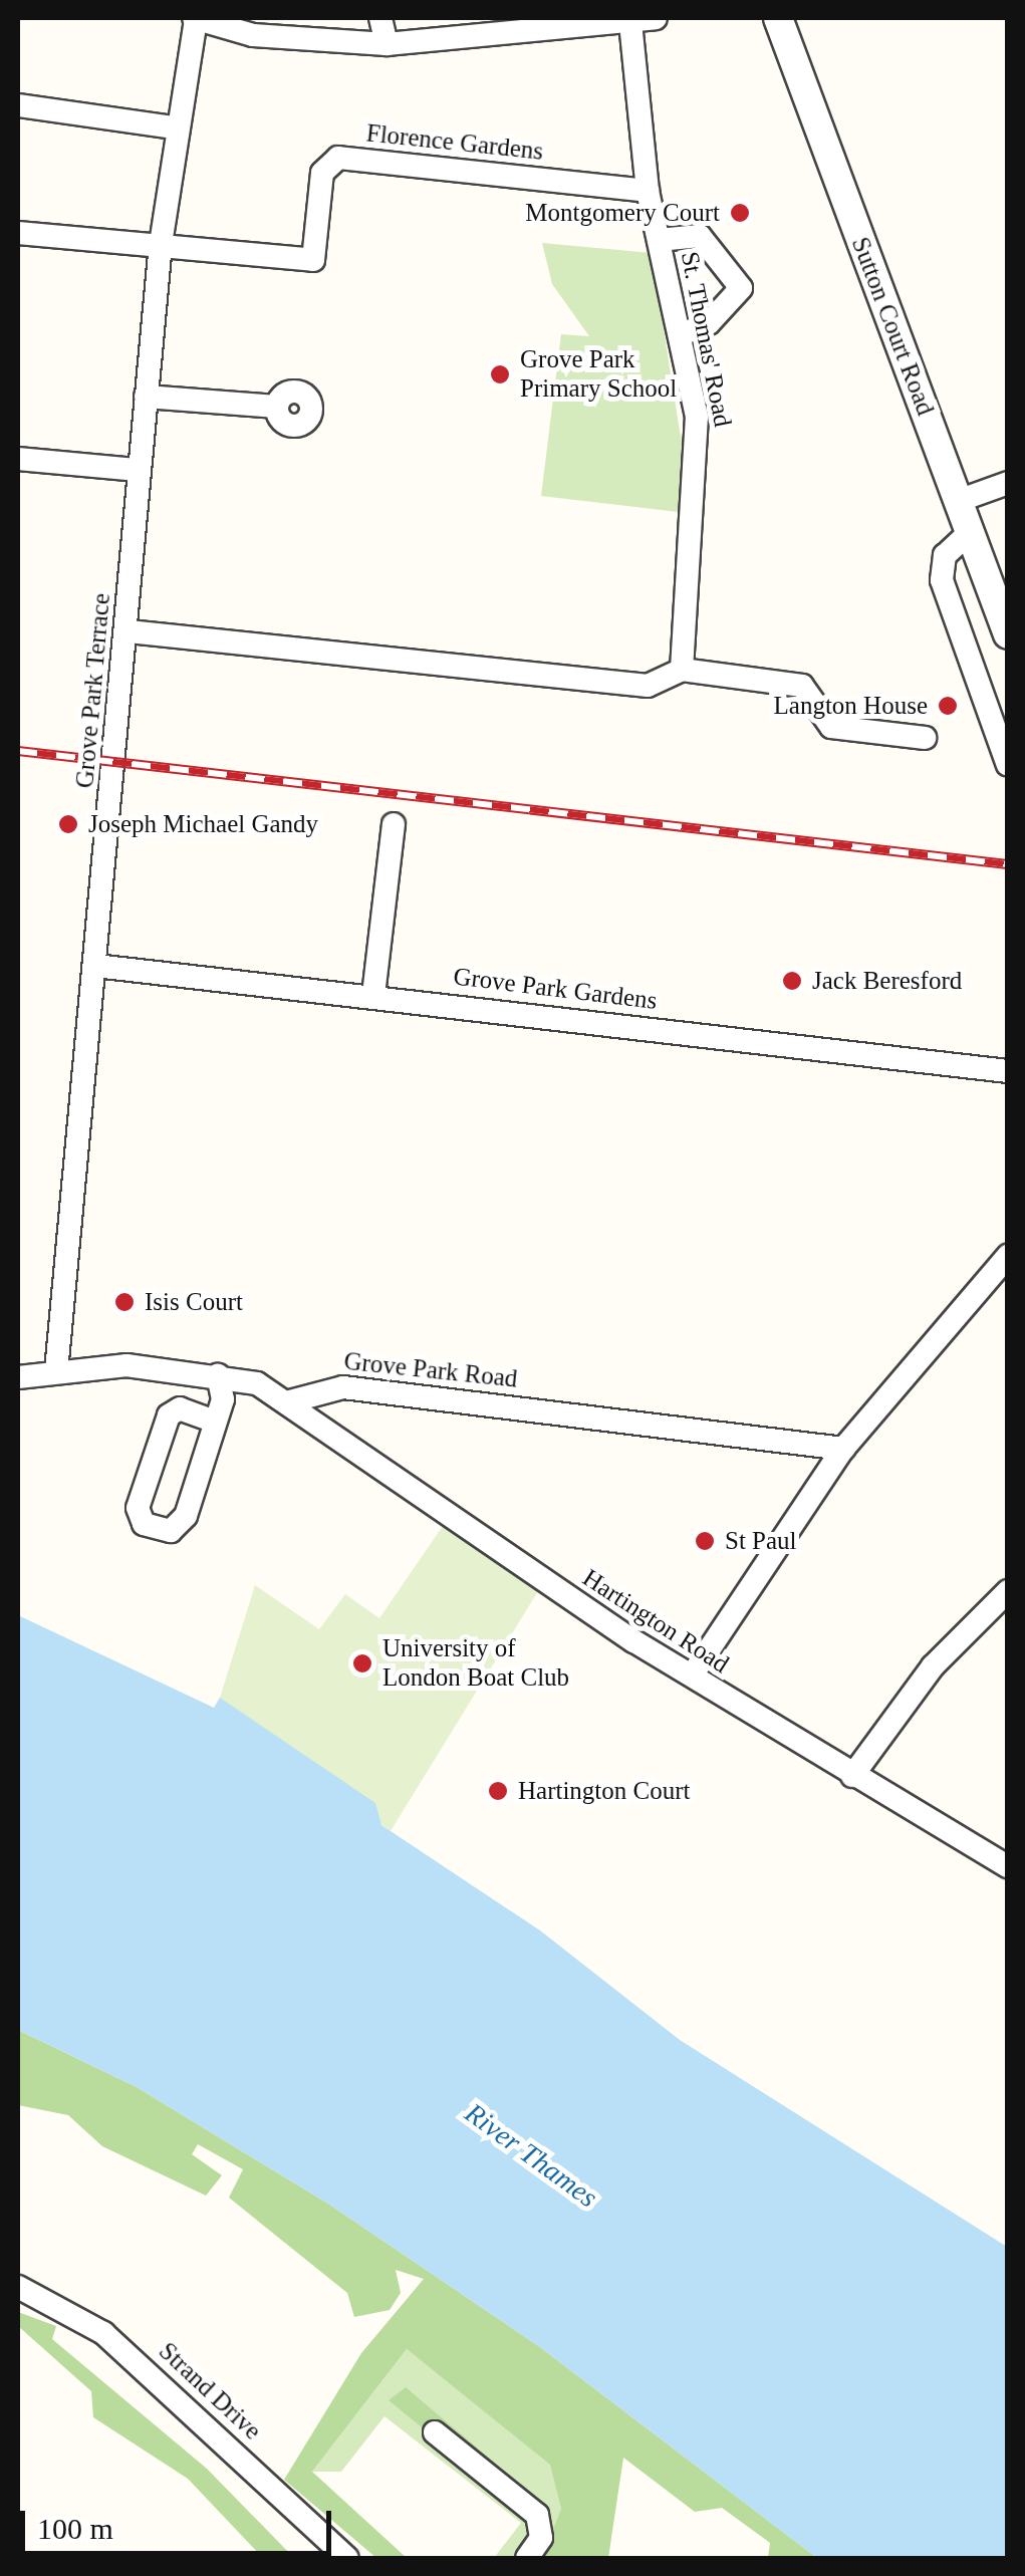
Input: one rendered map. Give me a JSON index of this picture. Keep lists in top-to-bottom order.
{
  "streets": {
    "street": [
      "Florence Gardens",
      "Sutton Court Road",
      "St. Thomas' Road",
      "Grove Park Terrace",
      "Grove Park Gardens",
      "Grove Park Road",
      "Hartington Road",
      "Strand Drive"
    ]
  },
  "crossings": [
    ["Florence Gardens", "St. Thomas' Road"],
    ["Florence Gardens", "Grove Park Terrace"],
    ["Grove Park Terrace", "Grove Park Gardens"],
    ["Grove Park Road", "Hartington Road"]
  ],
  "water": ["River Thames"],
  "places": [
    "Montgomery Court",
    "Grove Park Primary School",
    "Langton House",
    "Joseph Michael Gandy",
    "Jack Beresford",
    "Isis Court",
    "St Paul",
    "University of London Boat Club",
    "Hartington Court"
  ],
  "scale_bar": "100 m"
}
